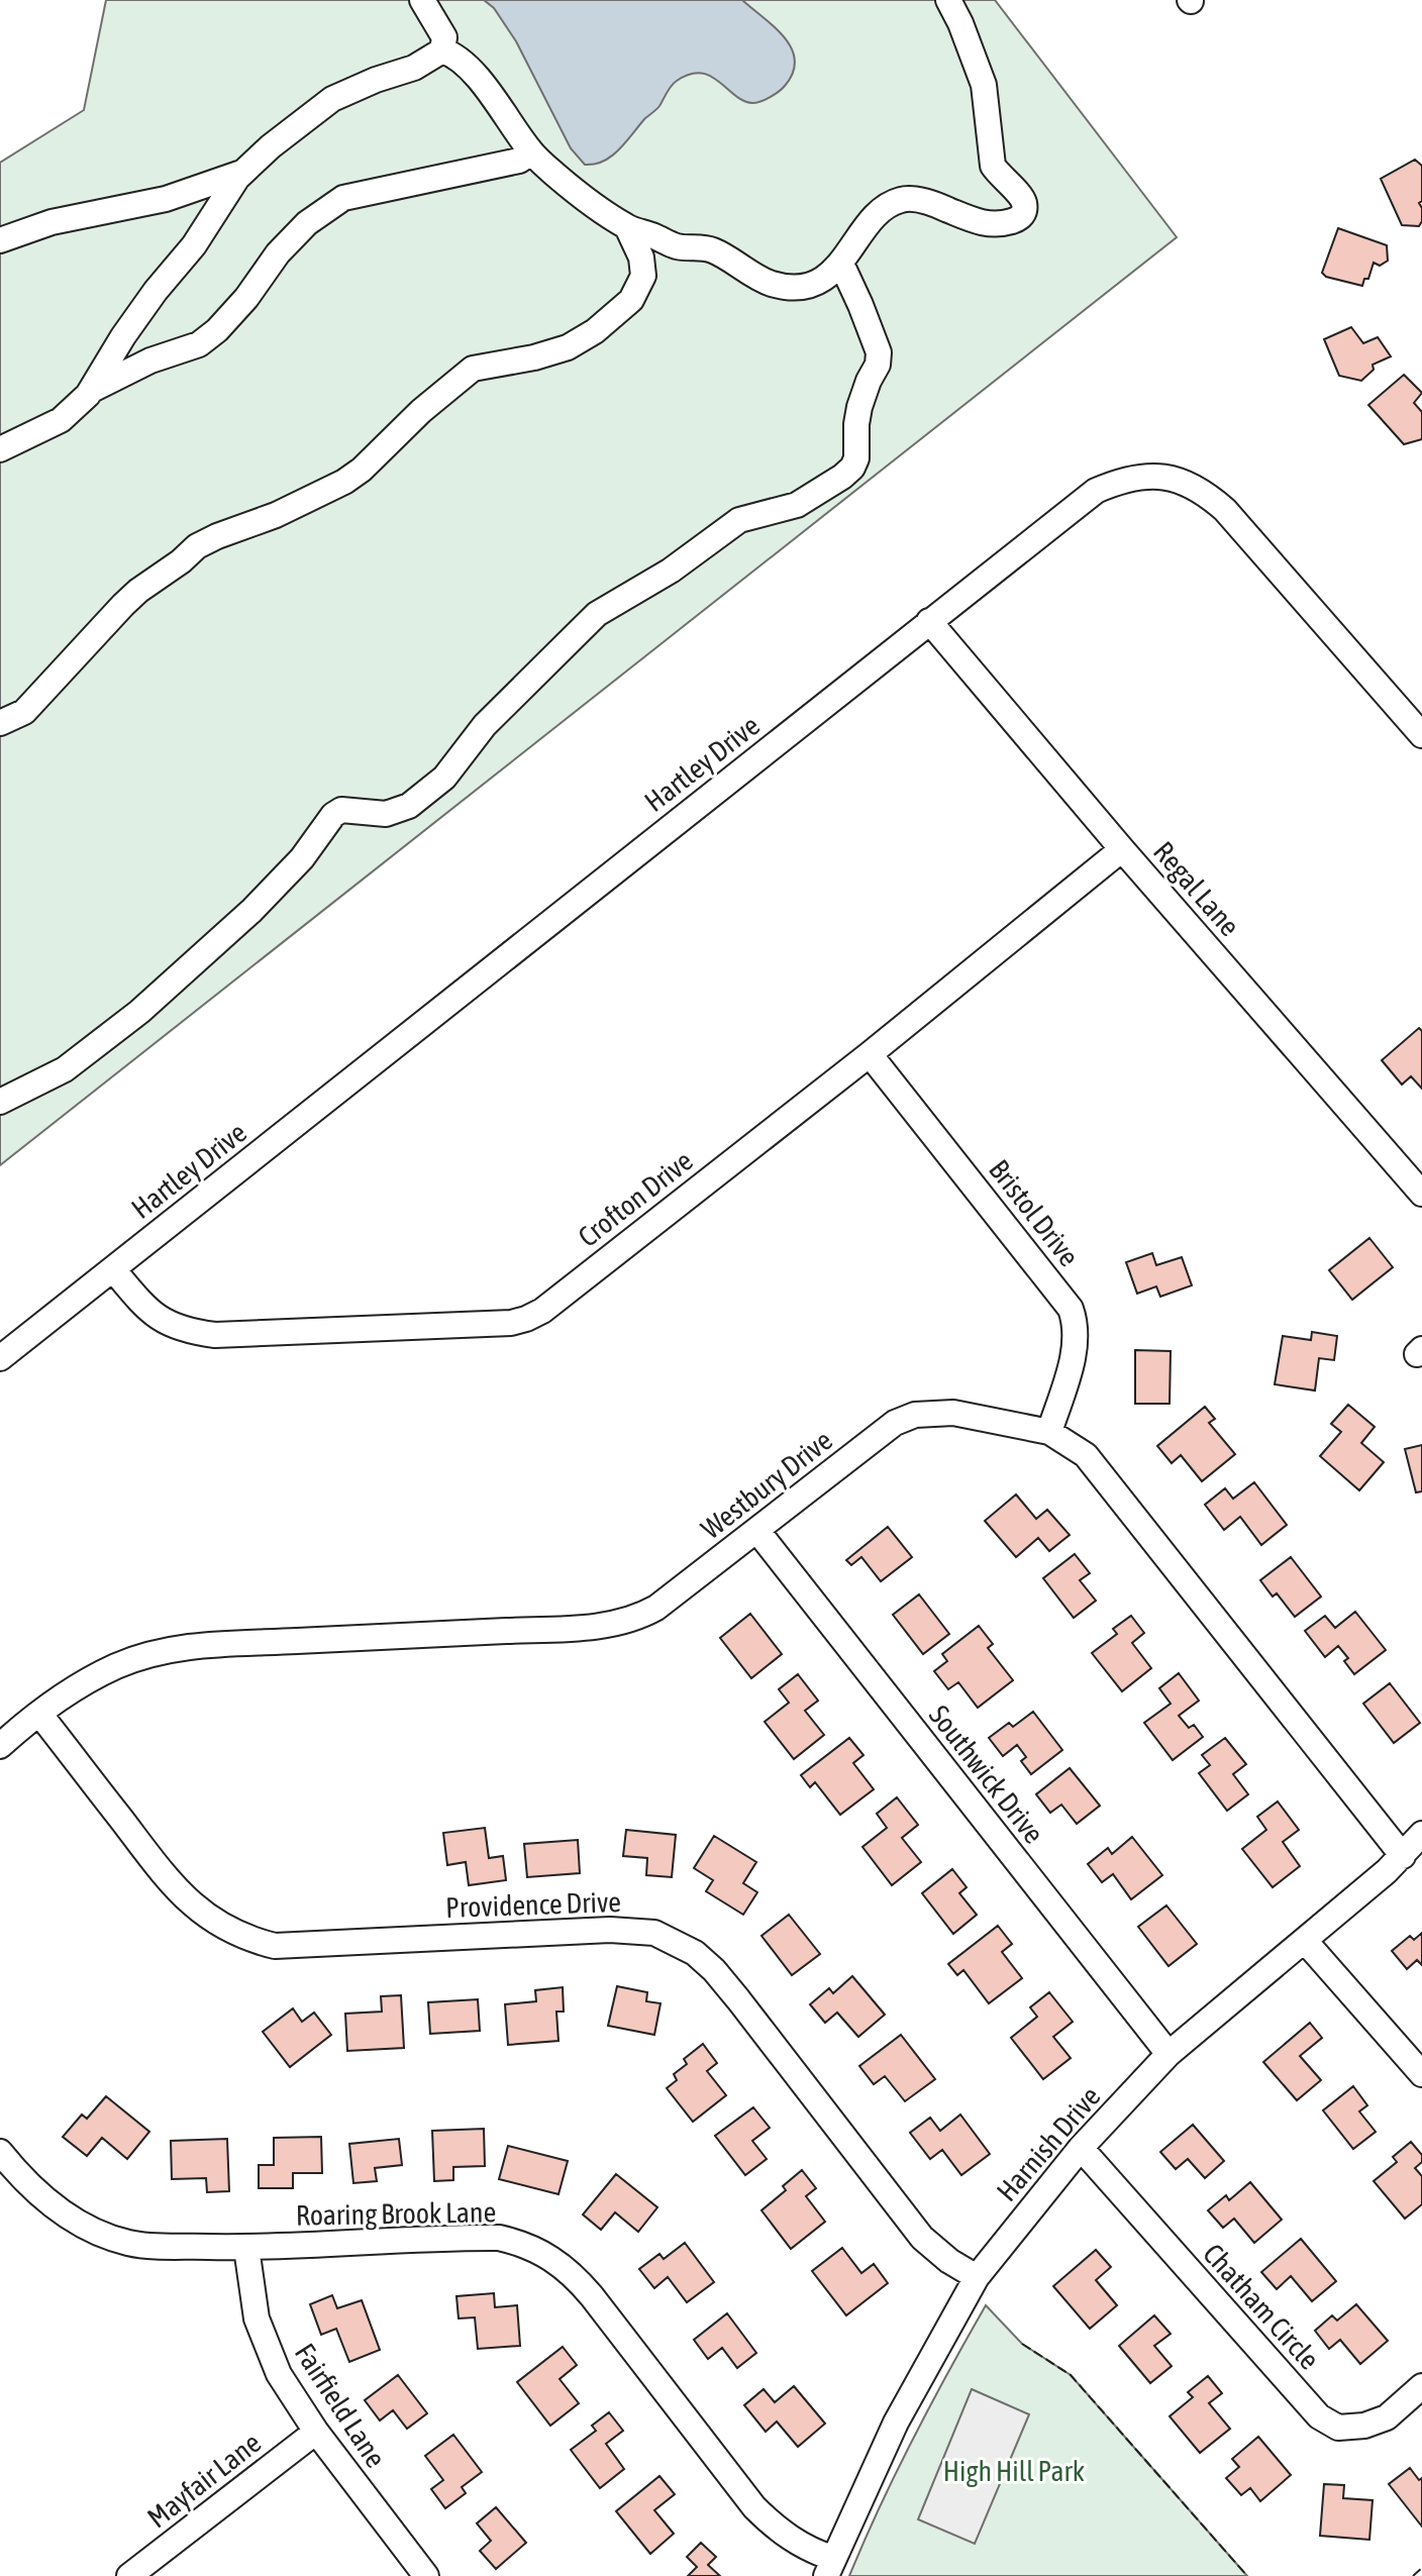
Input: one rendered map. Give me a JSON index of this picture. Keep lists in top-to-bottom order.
{
  "streets": {
    "street": [
      "Hartley Drive",
      "Regal Lane",
      "Crofton Drive",
      "Bristol Drive",
      "Westbury Drive",
      "Southwick Drive",
      "Providence Drive",
      "Harnish Drive",
      "Roaring Brook Lane",
      "Chatham Circle",
      "Fairfield Lane",
      "Mayfair Lane"
    ]
  },
  "crossings": [
    ["Hartley Drive", "Regal Lane"],
    ["Hartley Drive", "Crofton Drive"],
    ["Regal Lane", "Crofton Drive"],
    ["Crofton Drive", "Bristol Drive"],
    ["Bristol Drive", "Westbury Drive"],
    ["Westbury Drive", "Southwick Drive"],
    ["Westbury Drive", "Providence Drive"],
    ["Westbury Drive", "Harnish Drive"],
    ["Southwick Drive", "Harnish Drive"],
    ["Providence Drive", "Harnish Drive"],
    ["Harnish Drive", "Roaring Brook Lane"],
    ["Harnish Drive", "Chatham Circle"],
    ["Roaring Brook Lane", "Fairfield Lane"],
    ["Fairfield Lane", "Mayfair Lane"]
  ],
  "parks": ["High Hill Park"]
}
